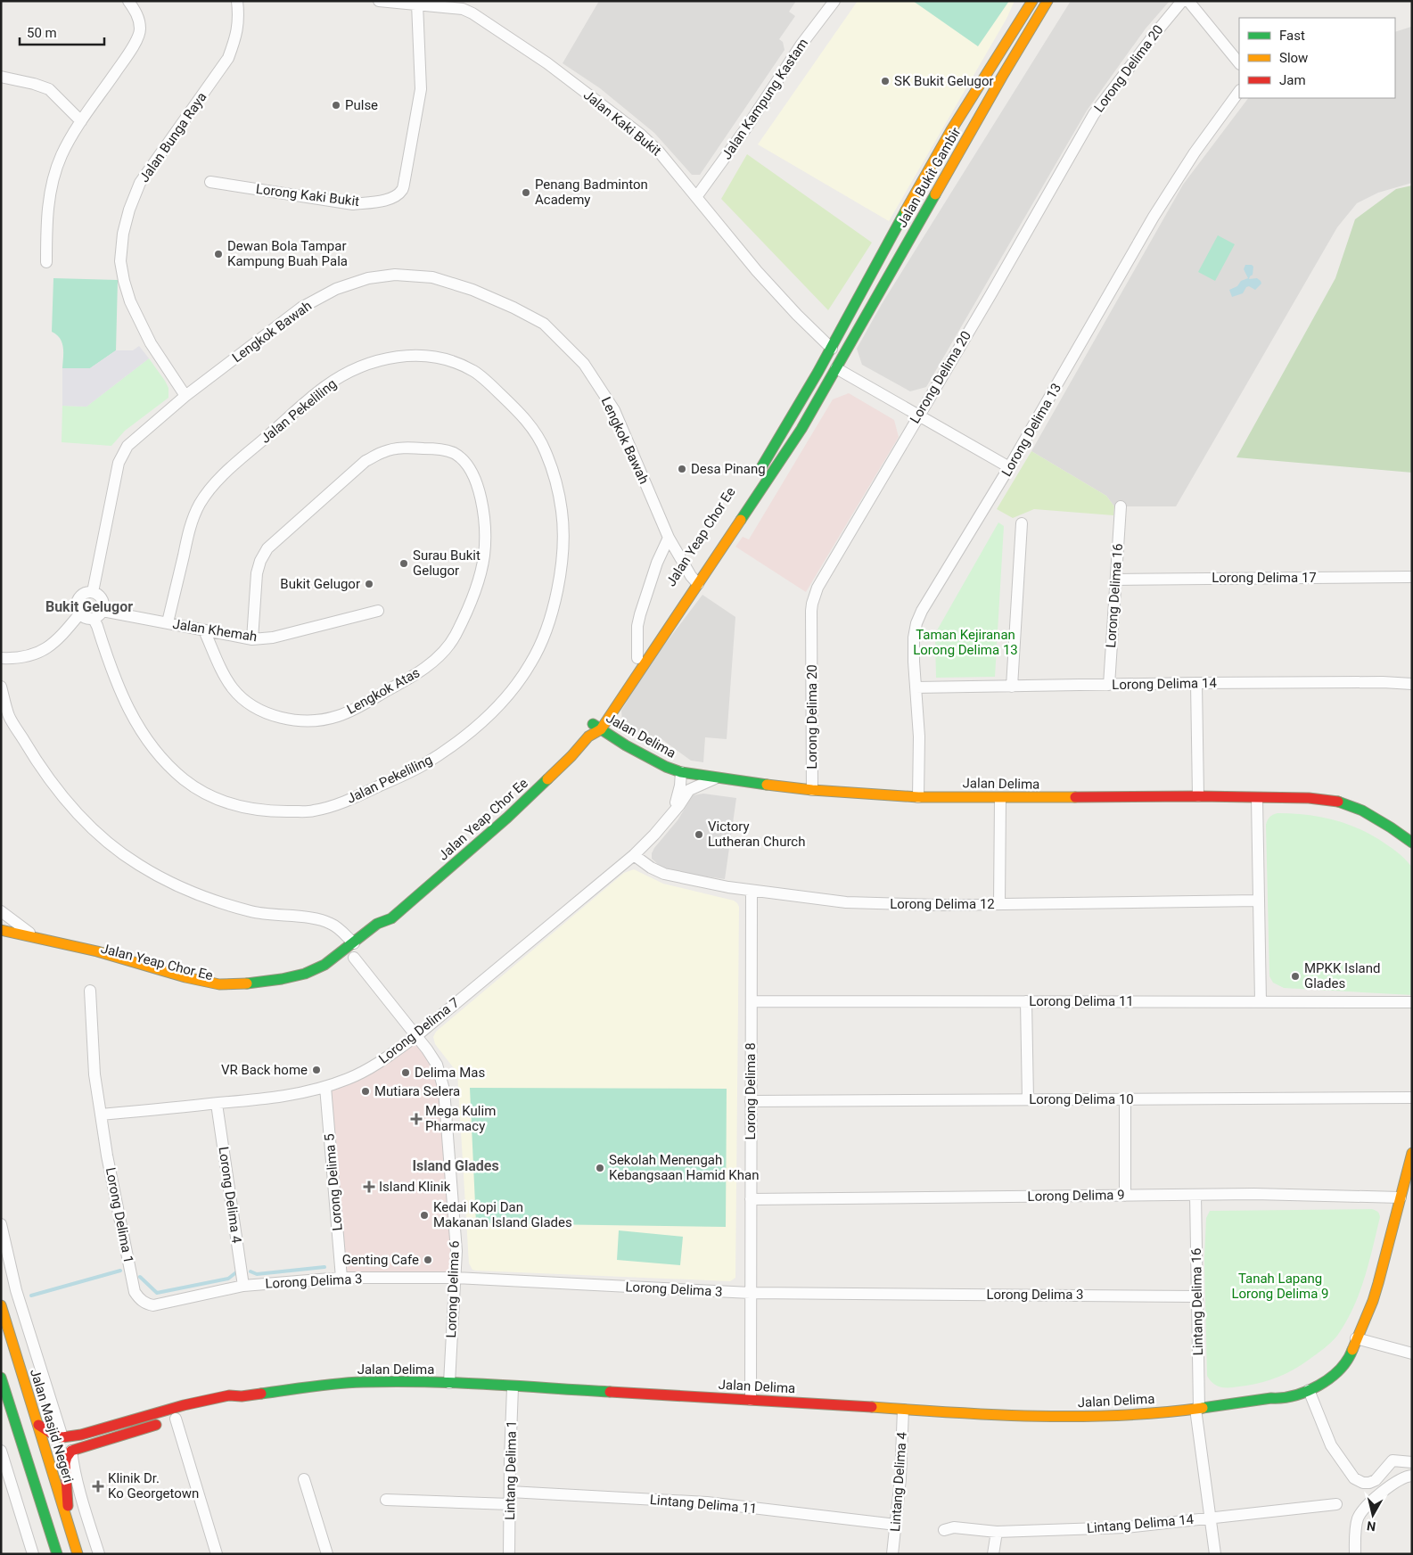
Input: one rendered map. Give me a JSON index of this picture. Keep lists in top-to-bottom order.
{
  "streets": {
    "main road": [
      "Jalan Bukit Gambir",
      "Jalan Yeap Chor Ee",
      "Jalan Delima",
      "Jalan Masjid Negeri"
    ],
    "street": [
      "Lorong Delima 20",
      "Jalan Kampung Kastam",
      "Jalan Kaki Bukit",
      "Jalan Bunga Raya",
      "Lorong Kaki Bukit",
      "Lengkok Bawah",
      "Jalan Pekeliling",
      "Lorong Delima 13",
      "Lorong Delima 17",
      "Lorong Delima 16",
      "Jalan Khemah",
      "Lorong Delima 14",
      "Lengkok Atas",
      "Lorong Delima 12",
      "Lorong Delima 11",
      "Lorong Delima 7",
      "Lorong Delima 8",
      "Lorong Delima 10",
      "Lorong Delima 5",
      "Lorong Delima 4",
      "Lorong Delima 9",
      "Lorong Delima 1",
      "Lorong Delima 3",
      "Lorong Delima 6",
      "Lintang Delima 16",
      "Lintang Delima 1",
      "Lintang Delima 4",
      "Lintang Delima 11",
      "Lintang Delima 14"
    ]
  },
  "crossings": [
    ["Lorong Delima 20", "Jalan Delima"],
    ["Jalan Kampung Kastam", "Jalan Kaki Bukit"],
    ["Jalan Kaki Bukit", "Jalan Bukit Gambir"],
    ["Jalan Kaki Bukit", "Lorong Kaki Bukit"],
    ["Jalan Bunga Raya", "Lengkok Bawah"],
    ["Jalan Bukit Gambir", "Jalan Yeap Chor Ee"],
    ["Lengkok Bawah", "Jalan Pekeliling"],
    ["Lengkok Bawah", "Jalan Yeap Chor Ee"],
    ["Lengkok Bawah", "Jalan Khemah"],
    ["Jalan Pekeliling", "Jalan Khemah"],
    ["Lorong Delima 13", "Lorong Delima 14"],
    ["Lorong Delima 13", "Jalan Delima"],
    ["Jalan Yeap Chor Ee", "Jalan Delima"],
    ["Jalan Yeap Chor Ee", "Lorong Delima 6"],
    ["Lorong Delima 17", "Lorong Delima 16"],
    ["Lorong Delima 16", "Lorong Delima 14"],
    ["Jalan Khemah", "Lengkok Atas"],
    ["Jalan Delima", "Lorong Delima 7"],
    ["Jalan Delima", "Lorong Delima 8"],
    ["Jalan Delima", "Lorong Delima 9"],
    ["Jalan Delima", "Lorong Delima 6"],
    ["Jalan Delima", "Lintang Delima 16"],
    ["Jalan Delima", "Lintang Delima 1"],
    ["Jalan Delima", "Lintang Delima 4"],
    ["Lorong Delima 12", "Lorong Delima 7"],
    ["Lorong Delima 12", "Lorong Delima 8"],
    ["Lorong Delima 11", "Lorong Delima 8"],
    ["Lorong Delima 7", "Lorong Delima 5"],
    ["Lorong Delima 7", "Lorong Delima 4"],
    ["Lorong Delima 7", "Lorong Delima 1"],
    ["Lorong Delima 7", "Lorong Delima 6"],
    ["Lorong Delima 8", "Lorong Delima 10"],
    ["Lorong Delima 8", "Lorong Delima 9"],
    ["Lorong Delima 8", "Lorong Delima 3"],
    ["Lorong Delima 5", "Lorong Delima 3"],
    ["Lorong Delima 4", "Lorong Delima 3"],
    ["Lorong Delima 9", "Lintang Delima 16"],
    ["Lorong Delima 1", "Lorong Delima 3"],
    ["Lorong Delima 3", "Lorong Delima 6"],
    ["Lorong Delima 3", "Lintang Delima 16"],
    ["Lintang Delima 16", "Lintang Delima 14"],
    ["Lintang Delima 1", "Lintang Delima 11"],
    ["Lintang Delima 4", "Lintang Delima 11"]
  ],
  "districts": ["Bukit Gelugor", "Island Glades"],
  "parks": ["Taman Kejiranan Lorong Delima 13", "Tanah Lapang Lorong Delima 9"],
  "places": {
    "other": [
      "SK Bukit Gelugor",
      "Pulse",
      "Penang Badminton Academy",
      "Dewan Bola Tampar Kampung Buah Pala",
      "Desa Pinang",
      "Surau Bukit Gelugor",
      "Bukit Gelugor",
      "Victory Lutheran Church",
      "MPKK Island Glades",
      "VR Back home",
      "Delima Mas",
      "Mutiara Selera",
      "Sekolah Menengah Kebangsaan Hamid Khan",
      "Kedai Kopi Dan Makanan Island Glades",
      "Genting Cafe"
    ],
    "health": ["Mega Kulim Pharmacy", "Island Klinik", "Klinik Dr. Ko Georgetown"]
  },
  "legend": ["Fast", "Slow", "Jam"],
  "scale_bar": "50 m",
  "north": "bottom"
}
